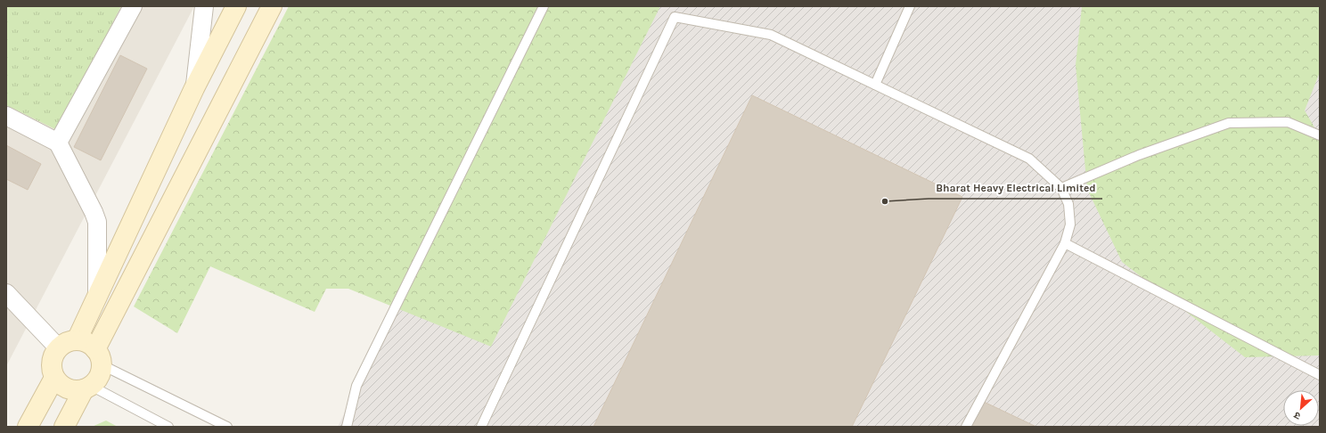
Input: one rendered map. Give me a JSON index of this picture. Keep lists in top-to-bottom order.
{
  "places": ["Bharat Heavy Electrical Limited"],
  "north": "bottom left"
}
